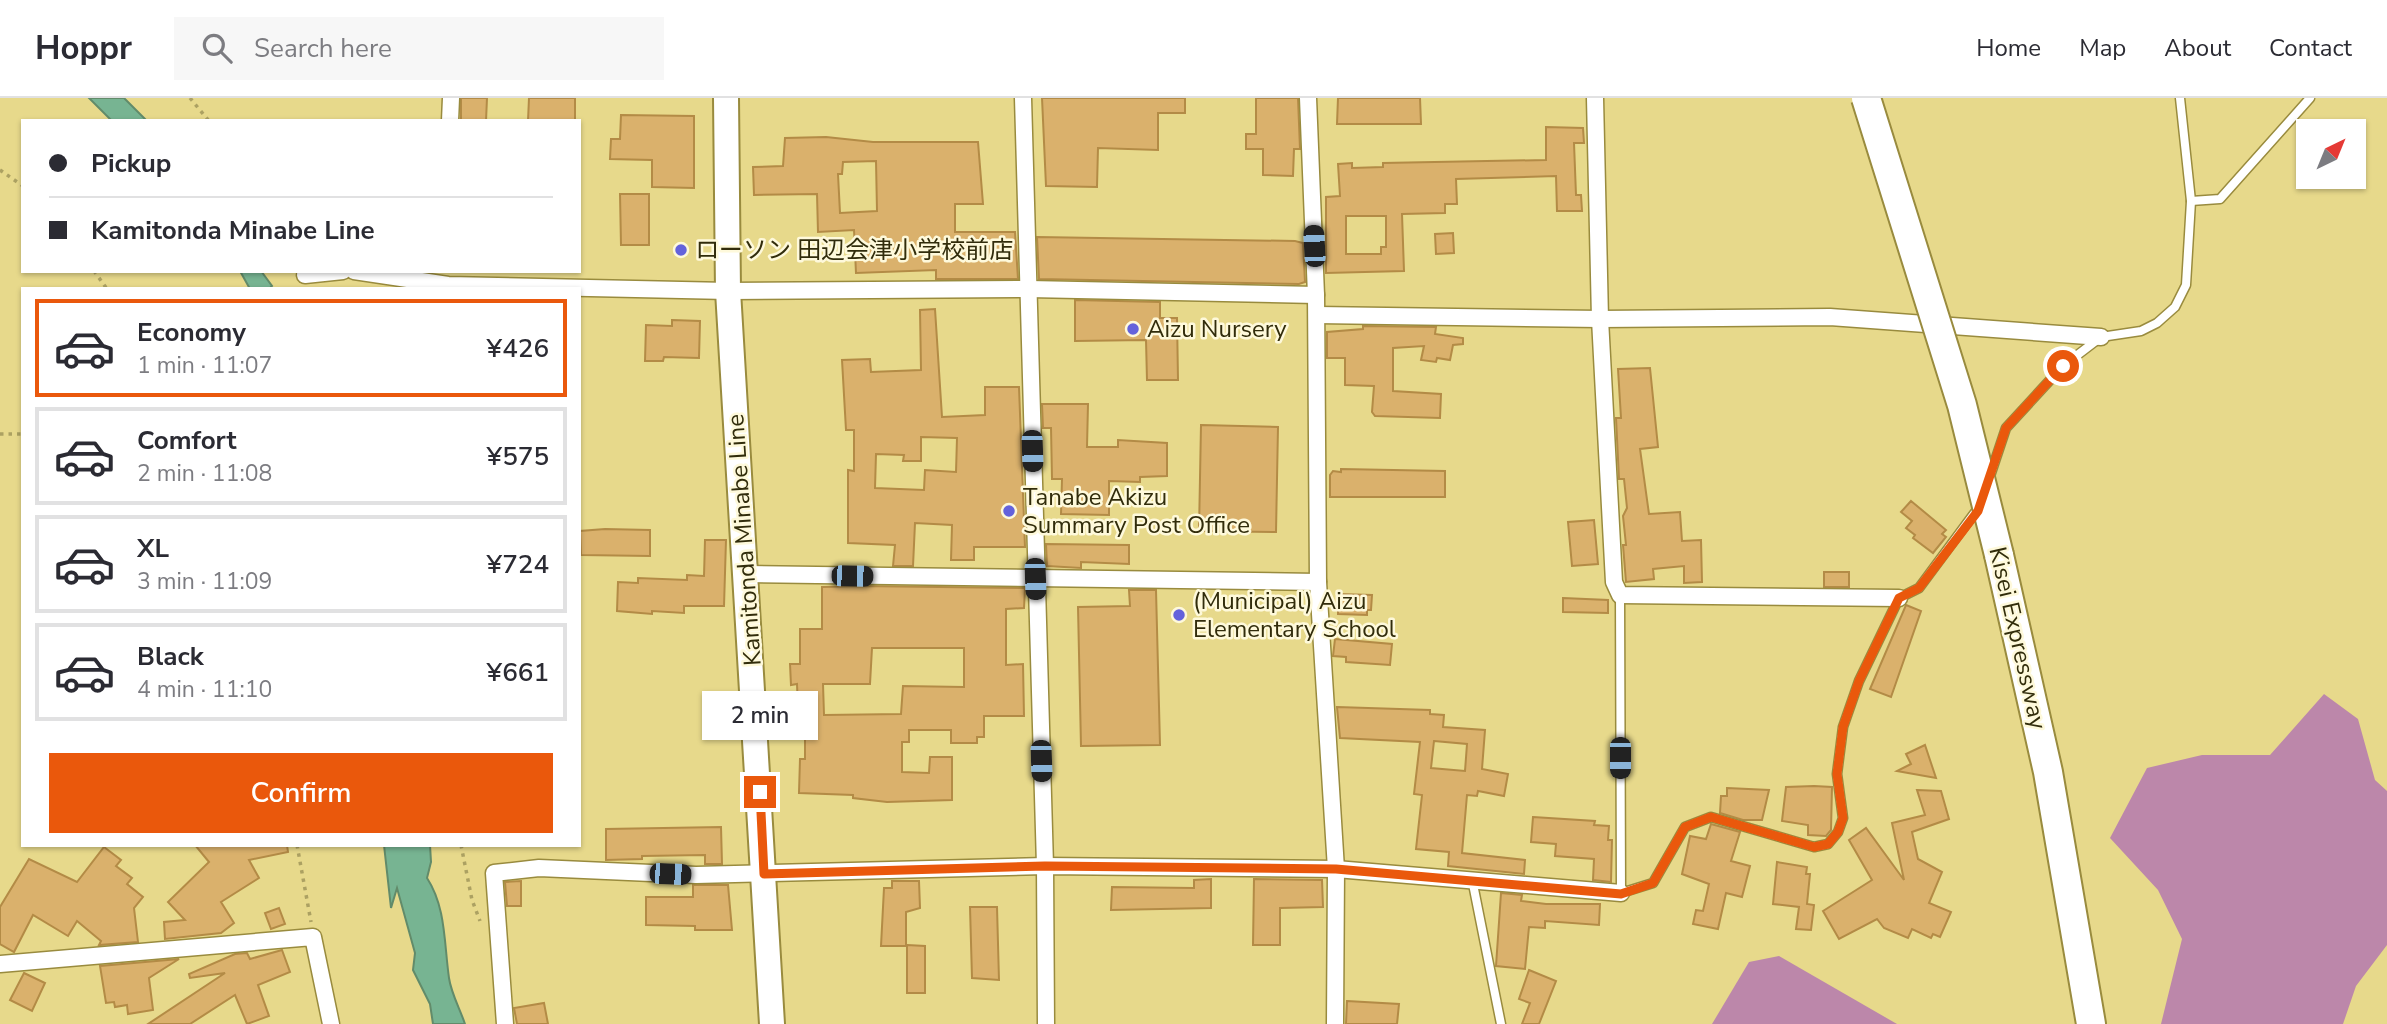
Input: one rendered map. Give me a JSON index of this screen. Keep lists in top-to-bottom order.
{
  "streets": {
    "highway": ["Kisei Expressway"],
    "main road": ["Kamitonda Minabe Line"]
  },
  "places": [
    "ローソン 田辺会津小学校前店",
    "Aizu Nursery",
    "Tanabe Akizu Summary Post Office",
    "(Municipal) Aizu Elementary School"
  ],
  "north": "top right",
  "page": {
    "header": "Hoppr",
    "search": "Search here",
    "nav": [
      "Home",
      "Map",
      "About",
      "Contact"
    ],
    "banner": ["Pickup", "Kamitonda Minabe Line"],
    "list": [
      {
        "name": "Economy",
        "note": "1 min · 11:07",
        "value": "¥426"
      },
      {
        "name": "Comfort",
        "note": "2 min · 11:08",
        "value": "¥575"
      },
      {
        "name": "XL",
        "note": "3 min · 11:09",
        "value": "¥724"
      },
      {
        "name": "Black",
        "note": "4 min · 11:10",
        "value": "¥661"
      }
    ],
    "bubble": "2 min",
    "buttons": "Confirm"
  }
}
